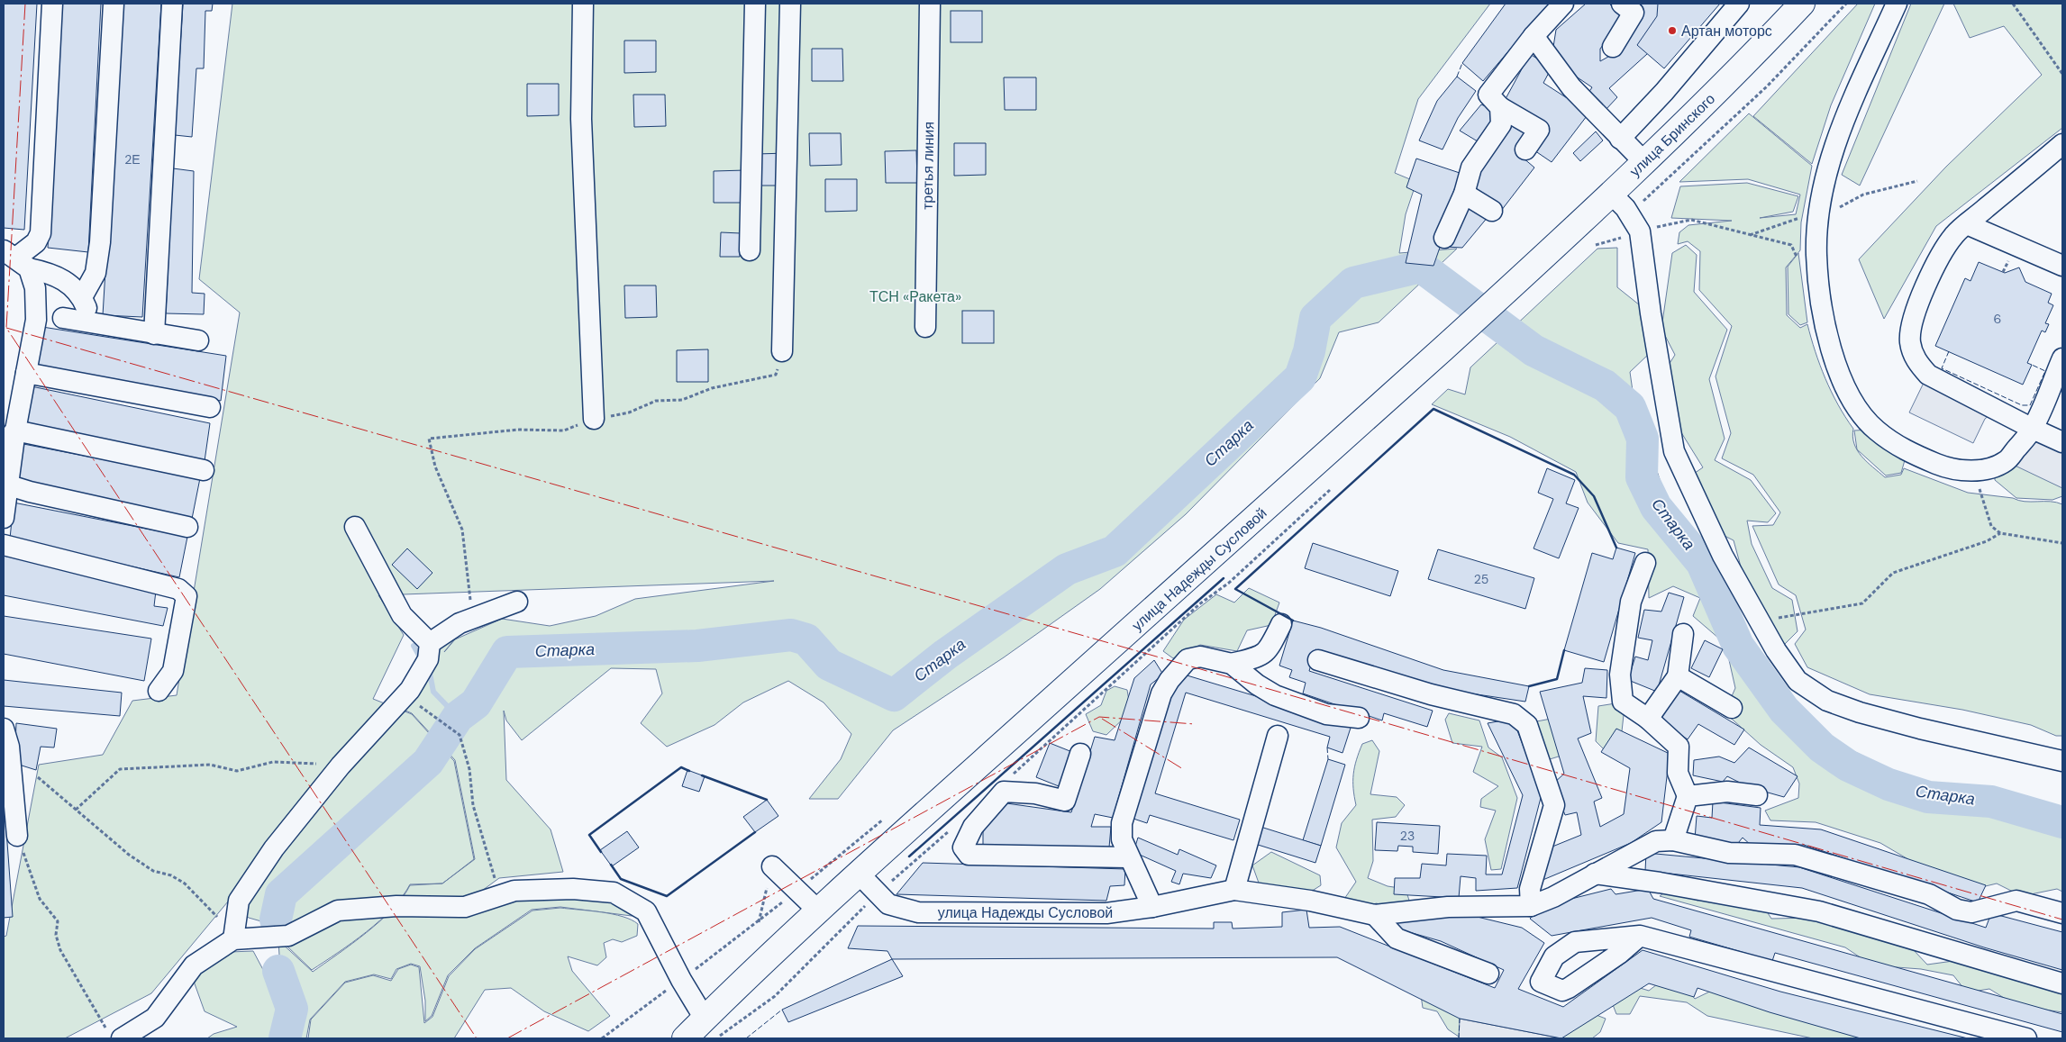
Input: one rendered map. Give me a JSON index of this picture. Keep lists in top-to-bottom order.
{
  "streets": {
    "main road": ["улица Бринского", "улица Надежды Сусловой"],
    "street": ["третья линия"]
  },
  "crossings": [
    ["улица Бринского", "улица Надежды Сусловой"]
  ],
  "water": ["Старка"],
  "parks": ["ТСН «Ракета»"],
  "places": ["Артан моторс"],
  "house_numbers": [
    "2Е",
    "6",
    "25",
    "23"
  ]
}
